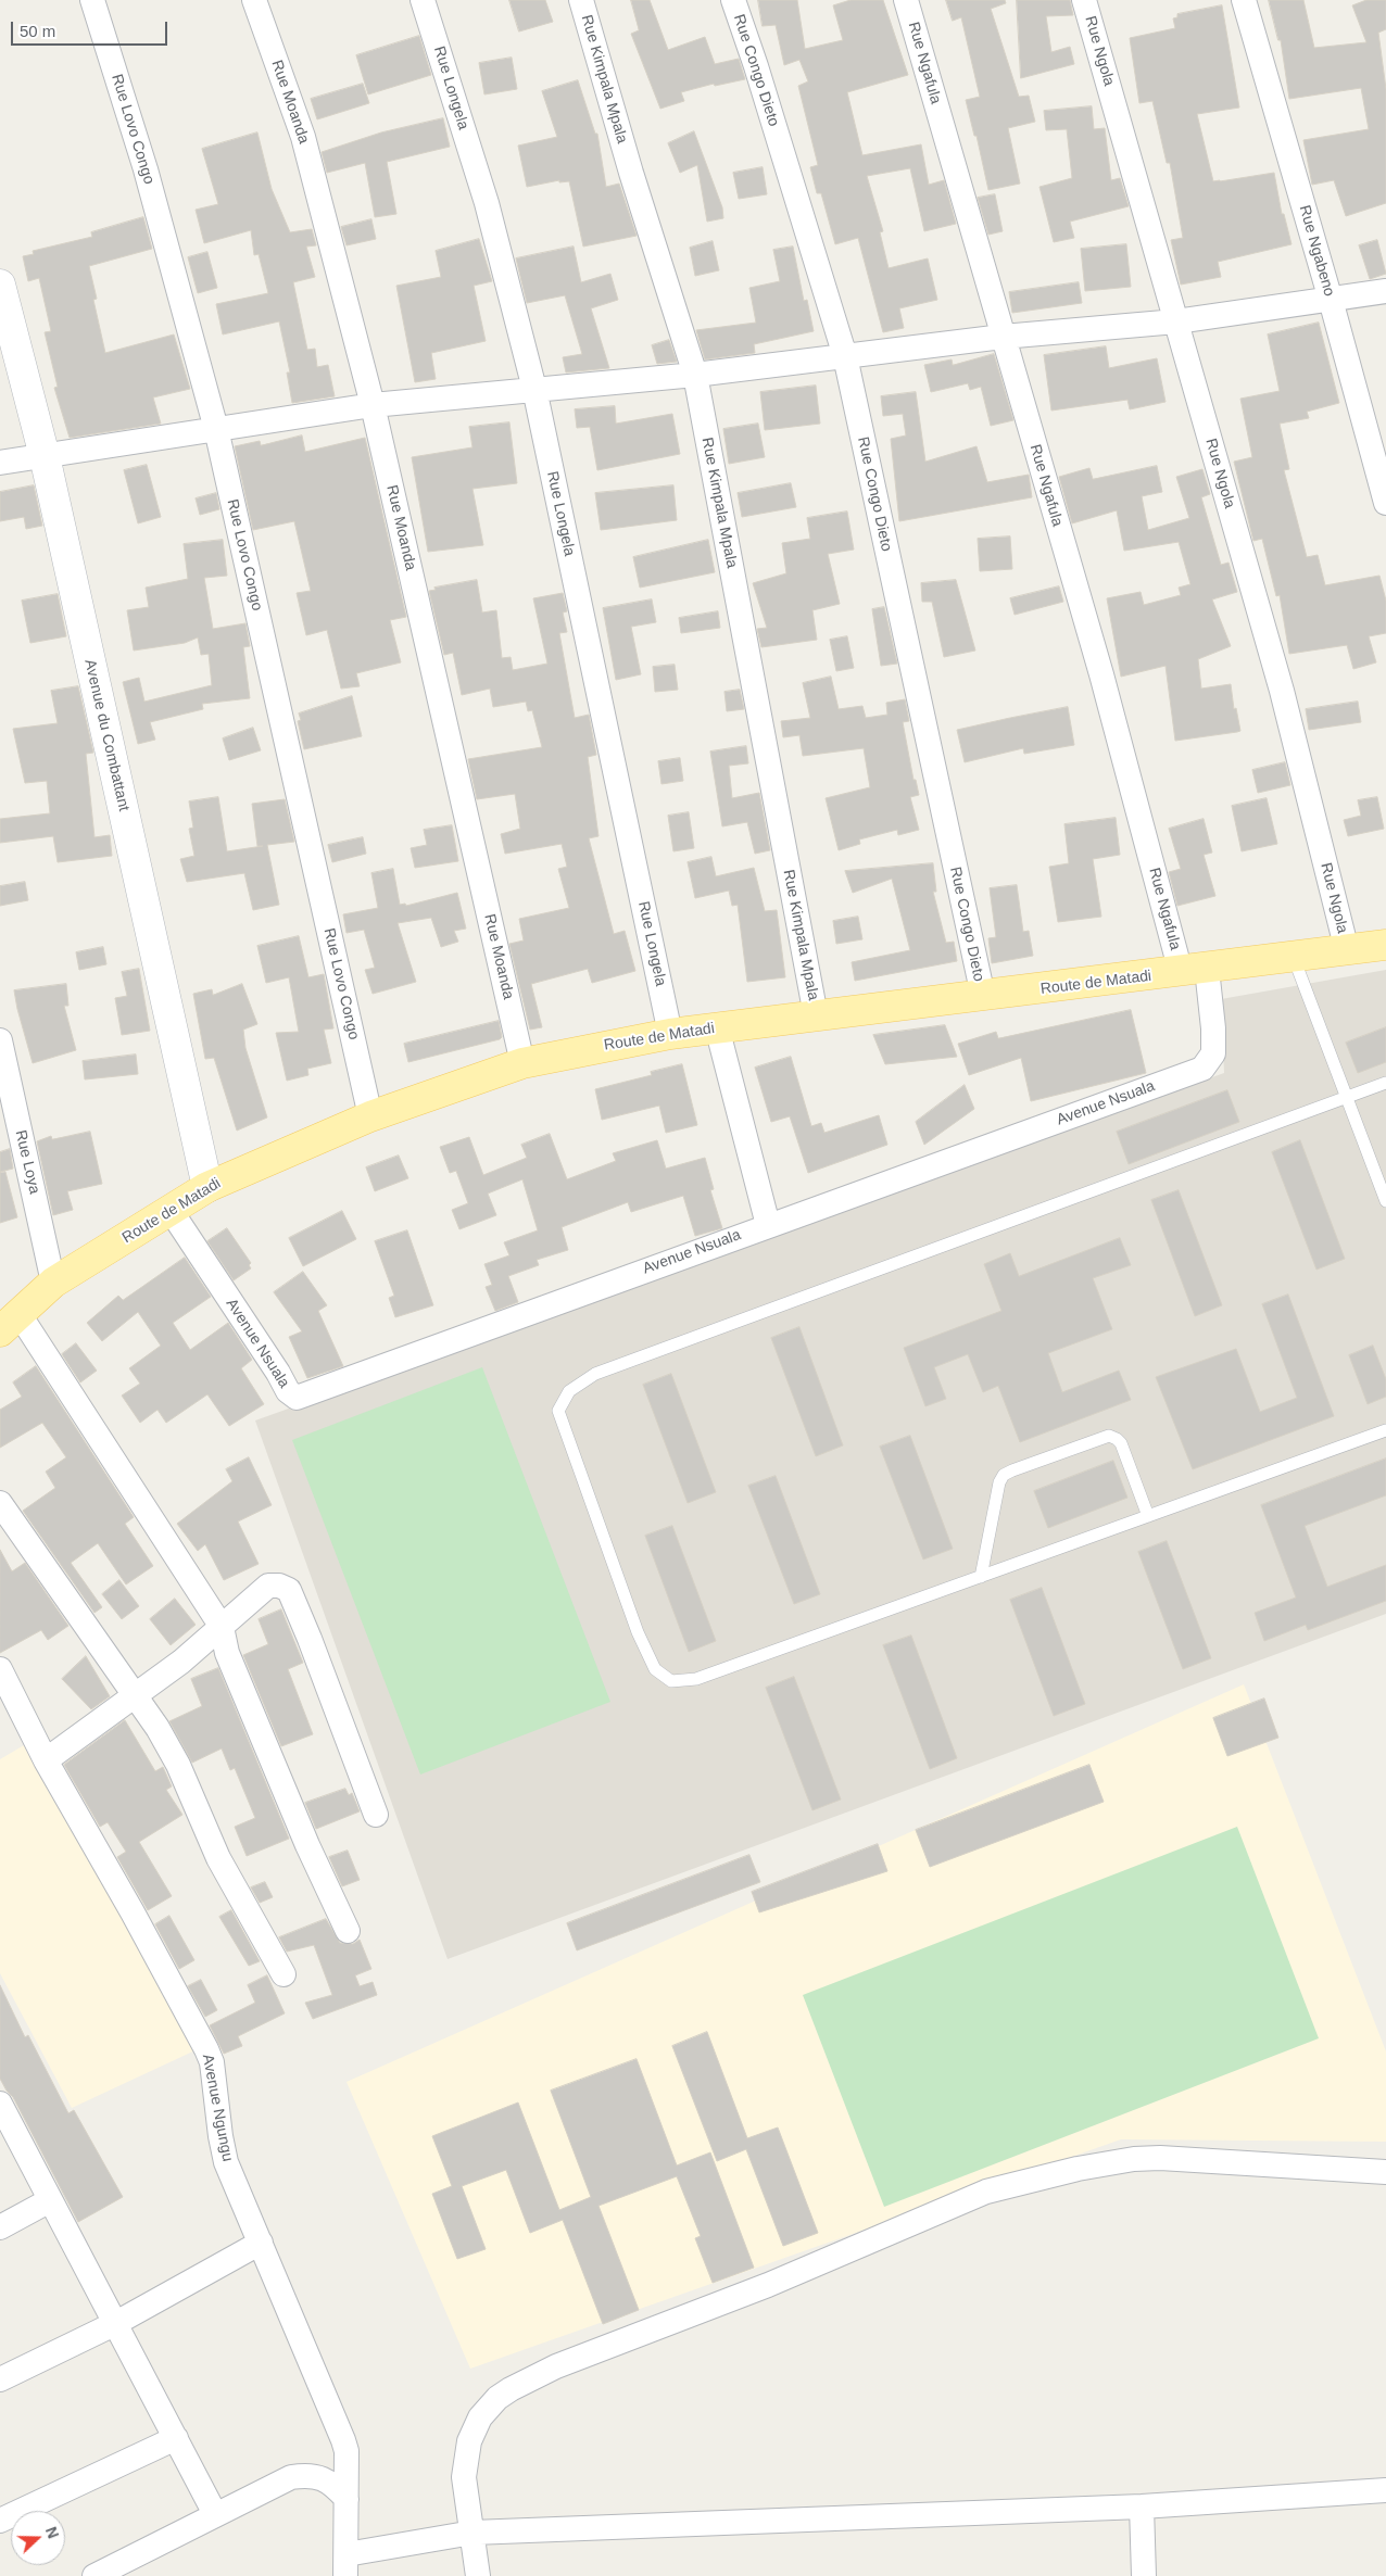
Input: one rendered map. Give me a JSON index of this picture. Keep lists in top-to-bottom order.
{
  "streets": {
    "main road": ["Route de Matadi"],
    "street": [
      "Rue Ngola",
      "Rue Ngafula",
      "Rue Congo Dieto",
      "Rue Kimpala Mpala",
      "Rue Longela",
      "Rue Moanda",
      "Rue Lovo Congo",
      "Rue Ngabeno",
      "Avenue du Combattant",
      "Avenue Nsuala",
      "Rue Loya",
      "Avenue Ngungu"
    ]
  },
  "crossings": [
    ["Rue Ngola", "Route de Matadi"],
    ["Rue Ngafula", "Route de Matadi"],
    ["Rue Ngafula", "Avenue Nsuala"],
    ["Rue Congo Dieto", "Route de Matadi"],
    ["Rue Kimpala Mpala", "Route de Matadi"],
    ["Rue Longela", "Route de Matadi"],
    ["Rue Moanda", "Route de Matadi"],
    ["Rue Lovo Congo", "Route de Matadi"],
    ["Avenue du Combattant", "Route de Matadi"],
    ["Route de Matadi", "Avenue Nsuala"],
    ["Route de Matadi", "Rue Loya"]
  ],
  "scale_bar": "50 m",
  "north": "right"
}
